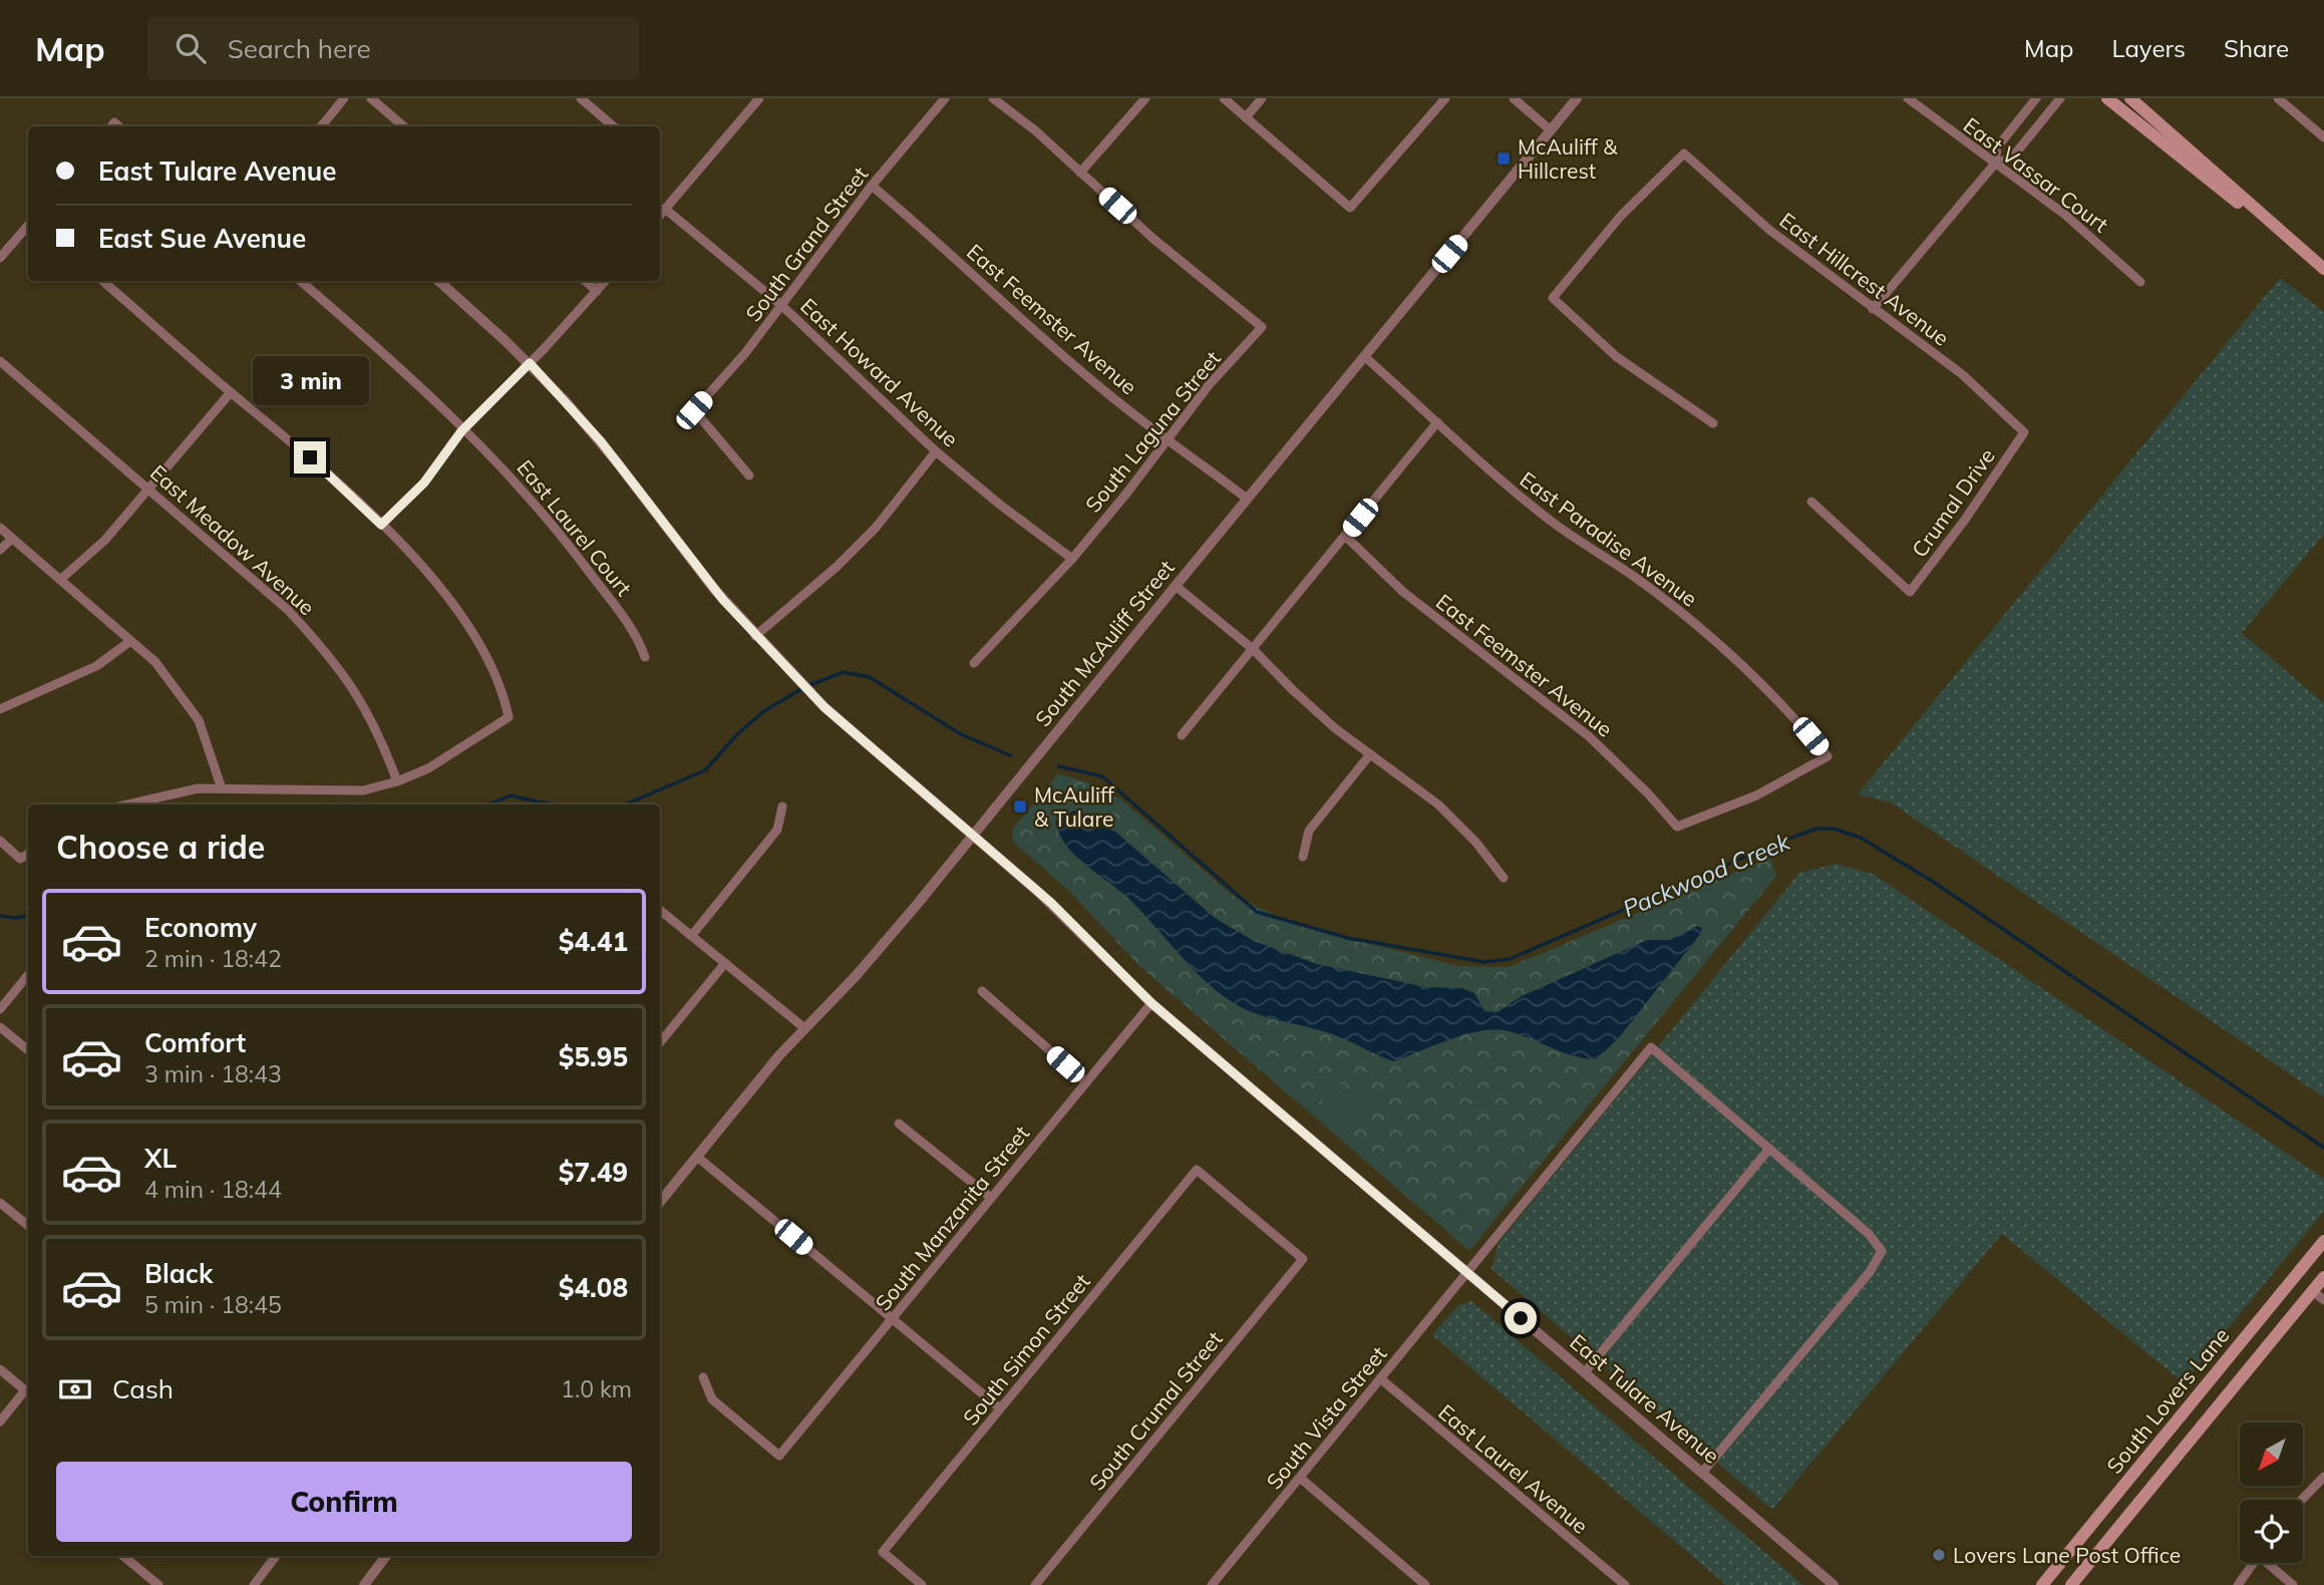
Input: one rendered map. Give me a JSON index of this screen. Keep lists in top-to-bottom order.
{
  "streets": {
    "main road": ["South Lovers Lane"],
    "street": [
      "East Vassar Court",
      "South Grand Street",
      "East Hillcrest Avenue",
      "East Feemster Avenue",
      "East Howard Avenue",
      "South Laguna Street",
      "Crumal Drive",
      "East Laurel Court",
      "East Paradise Avenue",
      "East Meadow Avenue",
      "South McAuliff Street",
      "South Manzanita Street",
      "South Simon Street",
      "East Tulare Avenue",
      "South Crumal Street",
      "South Vista Street",
      "East Laurel Avenue"
    ]
  },
  "crossings": [
    ["South Grand Street", "East Feemster Avenue"],
    ["South Grand Street", "East Howard Avenue"],
    ["East Hillcrest Avenue", "Crumal Drive"],
    ["East Feemster Avenue", "South Laguna Street"],
    ["East Feemster Avenue", "East Paradise Avenue"],
    ["East Feemster Avenue", "South McAuliff Street"],
    ["East Howard Avenue", "South Laguna Street"],
    ["East Paradise Avenue", "South McAuliff Street"],
    ["South McAuliff Street", "East Tulare Avenue"],
    ["South Manzanita Street", "East Tulare Avenue"],
    ["South Simon Street", "South Crumal Street"],
    ["East Tulare Avenue", "South Vista Street"],
    ["South Vista Street", "East Laurel Avenue"]
  ],
  "water": ["Packwood Creek"],
  "places": {
    "transit": ["McAuliff & Hillcrest", "McAuliff & Tulare"],
    "other": ["Lovers Lane Post Office"]
  },
  "north": "bottom left",
  "page": {
    "header": "Map",
    "search": "Search here",
    "nav": ["Map", "Layers", "Share"],
    "banner": ["East Tulare Avenue", "East Sue Avenue"],
    "bubble": "3 min",
    "heading": "Choose a ride",
    "list": [
      {
        "name": "Economy",
        "note": "2 min · 18:42",
        "value": "$4.41"
      },
      {
        "name": "Comfort",
        "note": "3 min · 18:43",
        "value": "$5.95"
      },
      {
        "name": "XL",
        "note": "4 min · 18:44",
        "value": "$7.49"
      },
      {
        "name": "Black",
        "note": "5 min · 18:45",
        "value": "$4.08"
      }
    ],
    "pay": ["Cash", "1.0 km"],
    "buttons": "Confirm"
  }
}
